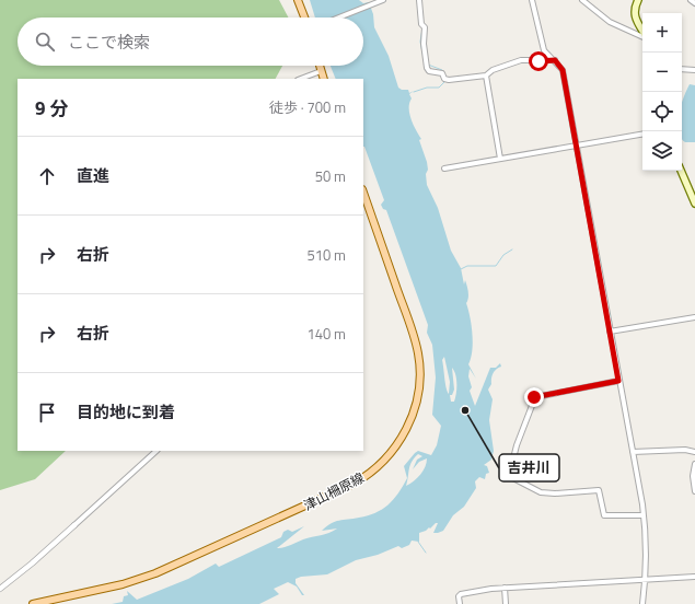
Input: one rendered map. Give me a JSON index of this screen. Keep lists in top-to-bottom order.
{
  "streets": {
    "main road": ["津山柵原線"]
  },
  "places": ["吉井川"],
  "page": {
    "map_buttons": ["+", "−"],
    "search": "ここで検索",
    "heading": ["9 分", "徒歩 · 700 m"],
    "list": [
      ["直進", "50 m"],
      ["右折", "510 m"],
      ["右折", "140 m"],
      "目的地に到着"
    ]
  }
}
